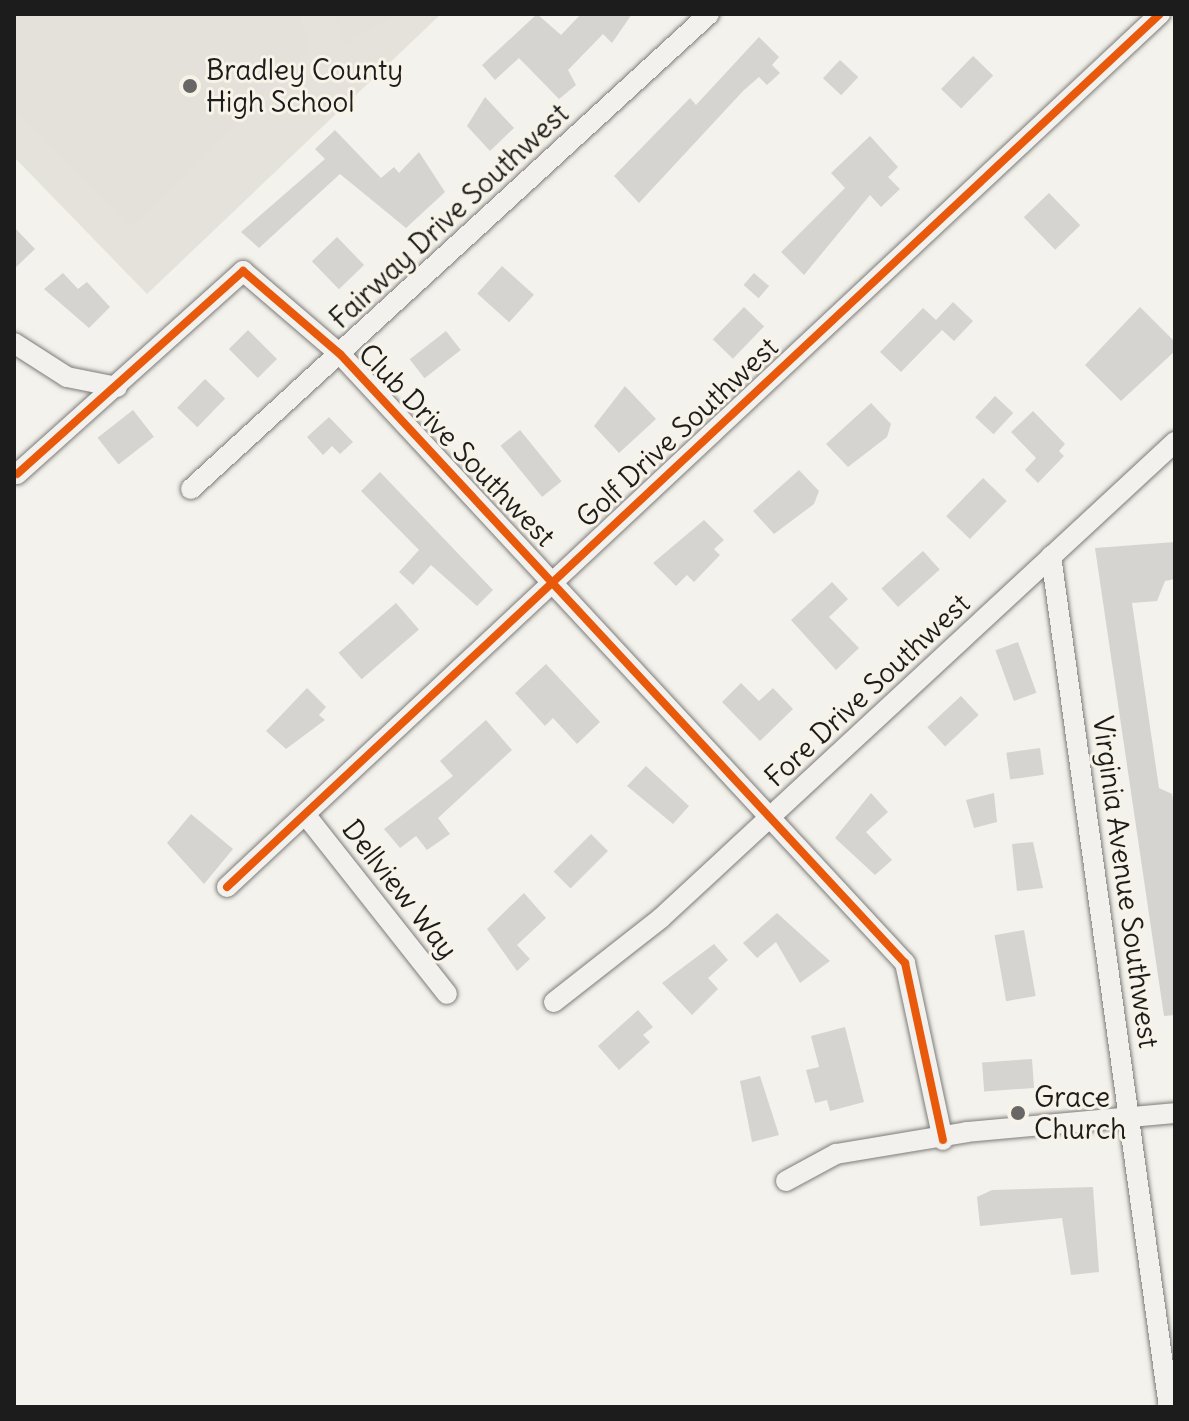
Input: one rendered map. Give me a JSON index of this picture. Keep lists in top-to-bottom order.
{
  "streets": {
    "street": [
      "Fairway Drive Southwest",
      "Golf Drive Southwest",
      "Club Drive Southwest",
      "Fore Drive Southwest",
      "Virginia Avenue Southwest",
      "Dellview Way"
    ]
  },
  "crossings": [
    ["Fairway Drive Southwest", "Club Drive Southwest"],
    ["Golf Drive Southwest", "Club Drive Southwest"],
    ["Golf Drive Southwest", "Dellview Way"],
    ["Club Drive Southwest", "Fore Drive Southwest"],
    ["Fore Drive Southwest", "Virginia Avenue Southwest"]
  ],
  "places": ["Bradley County High School", "Grace Church"]
}
